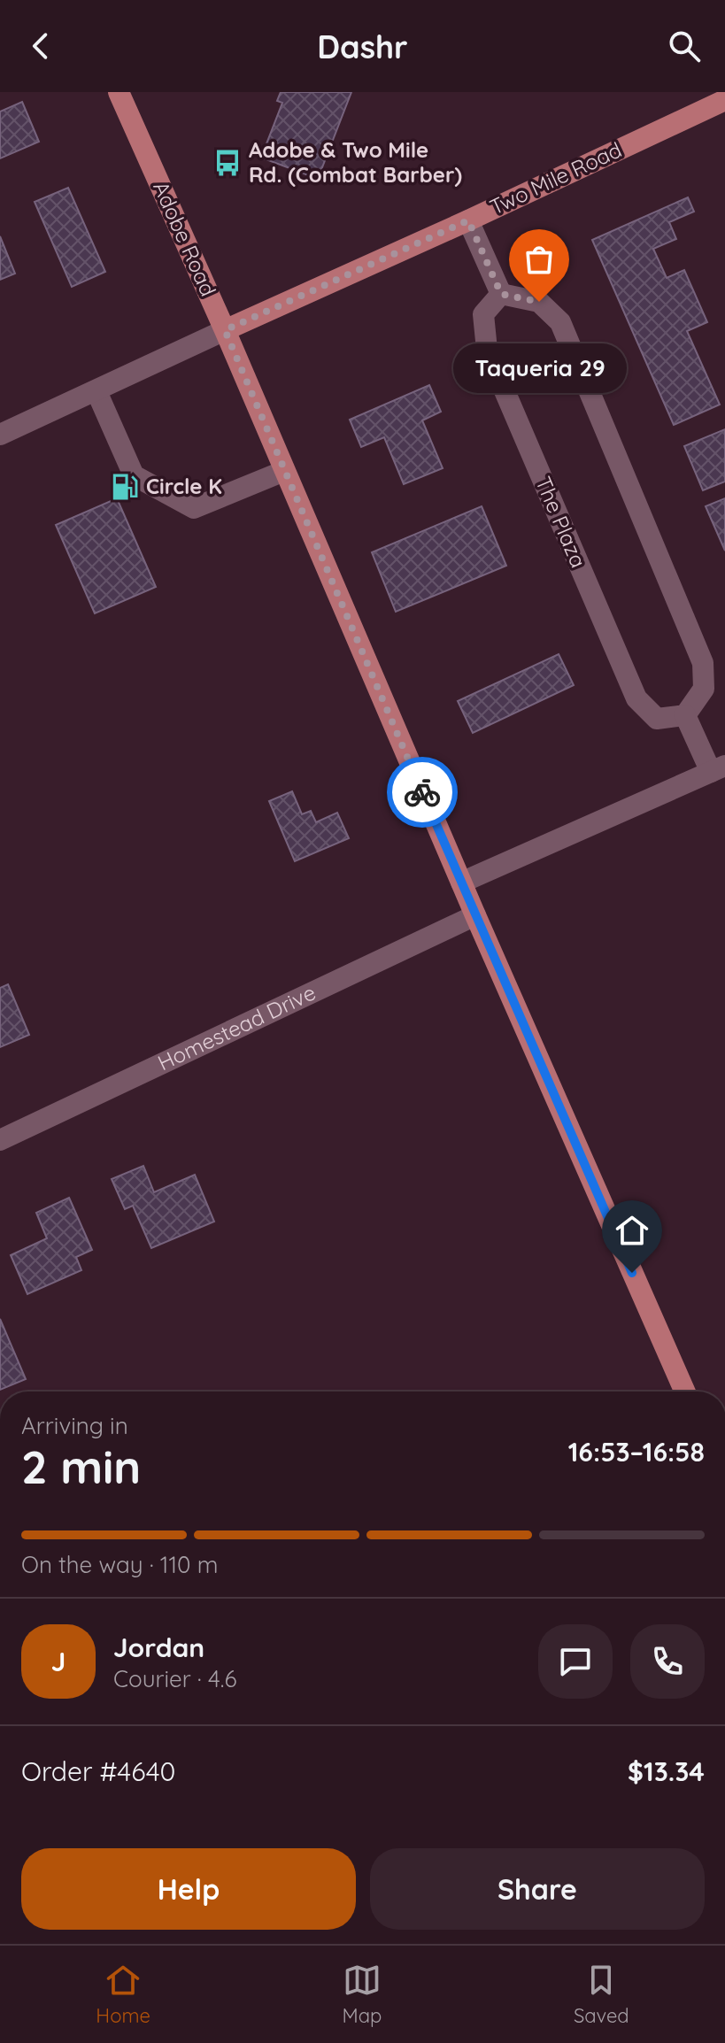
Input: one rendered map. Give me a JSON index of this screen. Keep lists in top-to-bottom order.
{
  "streets": {
    "main road": ["Two Mile Road", "Adobe Road"],
    "street": ["The Plaza", "Homestead Drive"]
  },
  "crossings": [
    ["Two Mile Road", "Adobe Road"],
    ["Adobe Road", "Homestead Drive"]
  ],
  "places": {
    "bus stop": ["Adobe & Two Mile Rd. (Combat Barber)"],
    "other": ["Taqueria 29"],
    "fuel station": ["Circle K"]
  },
  "page": {
    "header": "Dashr",
    "bubble": "Taqueria 29",
    "heading": ["2 min", "Arriving in", "16:53–16:58"],
    "panel": [
      "Jordan",
      "Courier · 4.6",
      "Order #4640",
      "$13.34"
    ],
    "bar": "On the way · 110 m",
    "round": "J",
    "buttons": ["Help", "Share"],
    "tabs": ["Home", "Map", "Saved"]
  }
}
